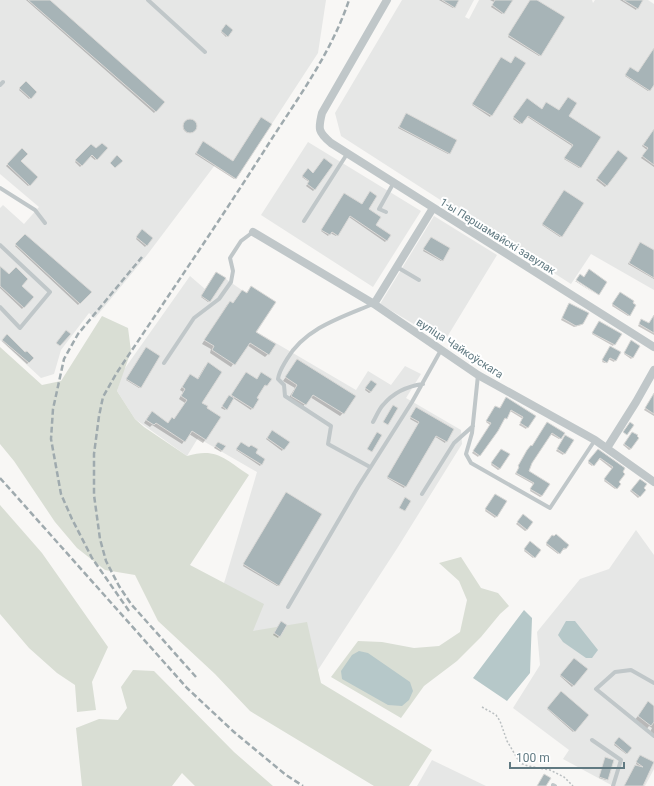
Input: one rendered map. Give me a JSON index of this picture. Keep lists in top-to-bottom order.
{
  "streets": {
    "street": ["1-ы Першамайскі завулак", "вуліца Чайкоўскага"]
  },
  "scale_bar": "100 m"
}
